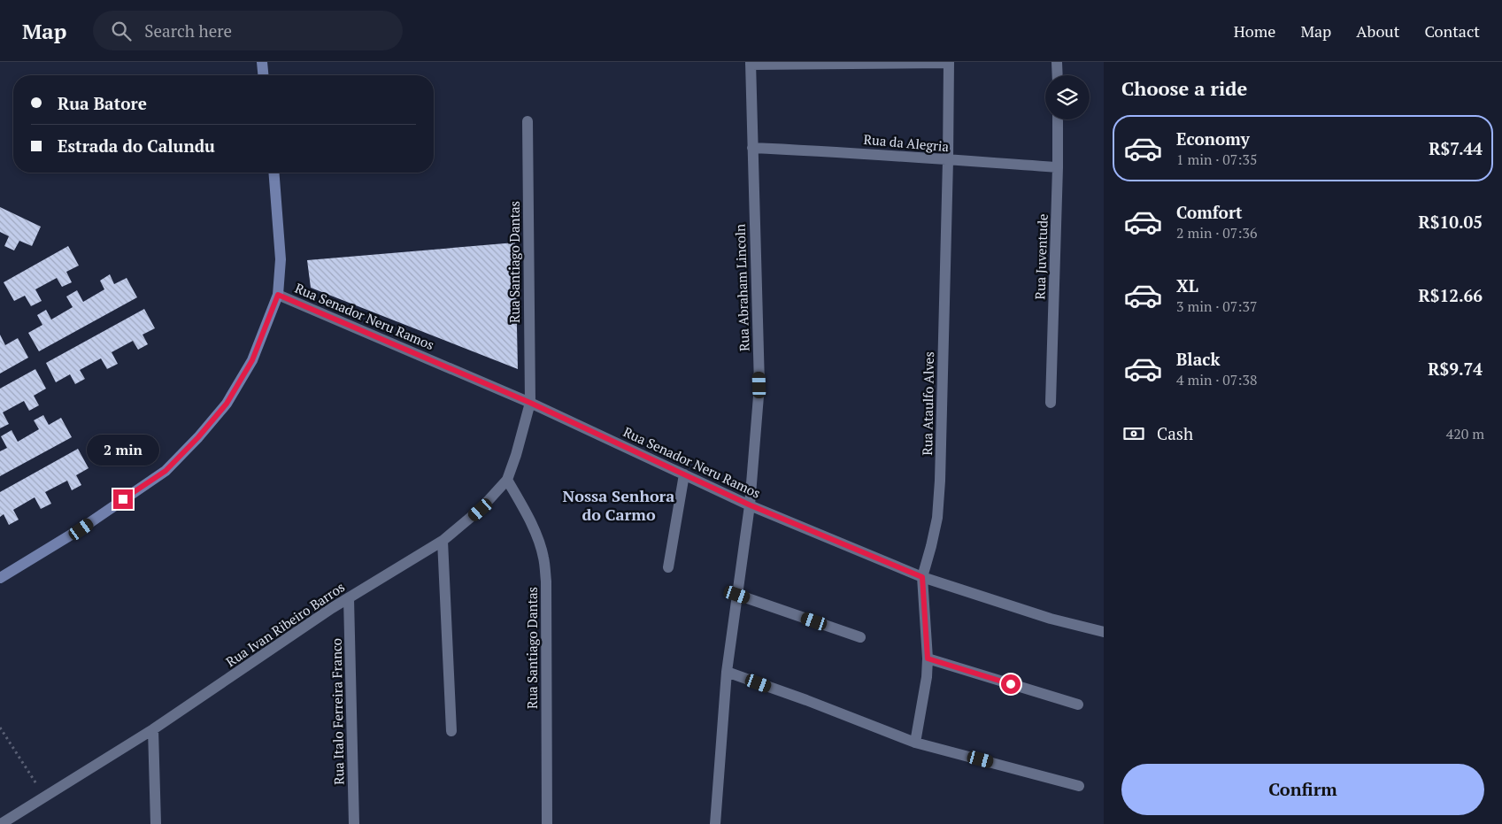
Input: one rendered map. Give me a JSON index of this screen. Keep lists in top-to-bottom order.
{
  "streets": {
    "street": [
      "Rua da Alegria",
      "Rua Juventude",
      "Rua Santiago Dantas",
      "Rua Abraham Lincoln",
      "Rua Senador Neru Ramos",
      "Rua Ataulfo Alves",
      "Rua Ivan Ribeiro Barros",
      "Rua Italo Ferreira Franco"
    ]
  },
  "crossings": [
    ["Rua da Alegria", "Rua Juventude"],
    ["Rua da Alegria", "Rua Abraham Lincoln"],
    ["Rua da Alegria", "Rua Ataulfo Alves"],
    ["Rua Santiago Dantas", "Rua Senador Neru Ramos"],
    ["Rua Santiago Dantas", "Rua Ivan Ribeiro Barros"],
    ["Rua Abraham Lincoln", "Rua Senador Neru Ramos"],
    ["Rua Senador Neru Ramos", "Rua Ataulfo Alves"],
    ["Rua Senador Neru Ramos", "Rua Ivan Ribeiro Barros"],
    ["Rua Ivan Ribeiro Barros", "Rua Italo Ferreira Franco"]
  ],
  "districts": ["Nossa Senhora do Carmo"],
  "page": {
    "header": "Map",
    "search": "Search here",
    "nav": [
      "Home",
      "Map",
      "About",
      "Contact"
    ],
    "heading": "Choose a ride",
    "banner": ["Rua Batore", "Estrada do Calundu"],
    "list": [
      {
        "name": "Economy",
        "note": "1 min · 07:35",
        "value": "R$7.44"
      },
      {
        "name": "Comfort",
        "note": "2 min · 07:36",
        "value": "R$10.05"
      },
      {
        "name": "XL",
        "note": "3 min · 07:37",
        "value": "R$12.66"
      },
      {
        "name": "Black",
        "note": "4 min · 07:38",
        "value": "R$9.74"
      }
    ],
    "pay": ["Cash", "420 m"],
    "bubble": "2 min",
    "buttons": "Confirm"
  }
}
